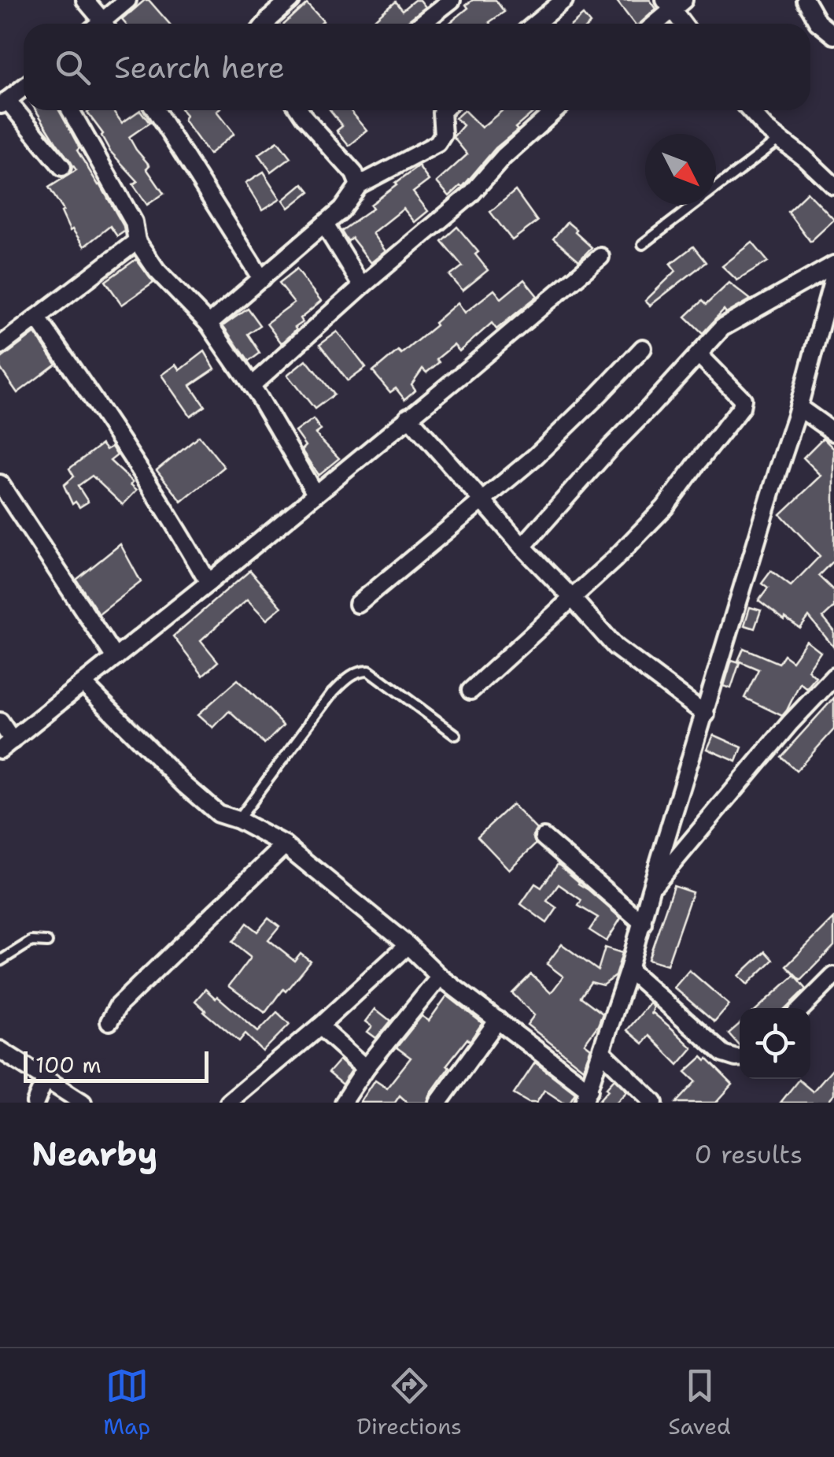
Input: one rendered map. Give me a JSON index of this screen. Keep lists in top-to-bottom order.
{
  "scale_bar": "100 m",
  "north": "bottom right",
  "page": {
    "search": "Search here",
    "scale": "100 m",
    "heading": ["Nearby", "0 results"],
    "nav": ["Map", "Directions", "Saved"]
  }
}
